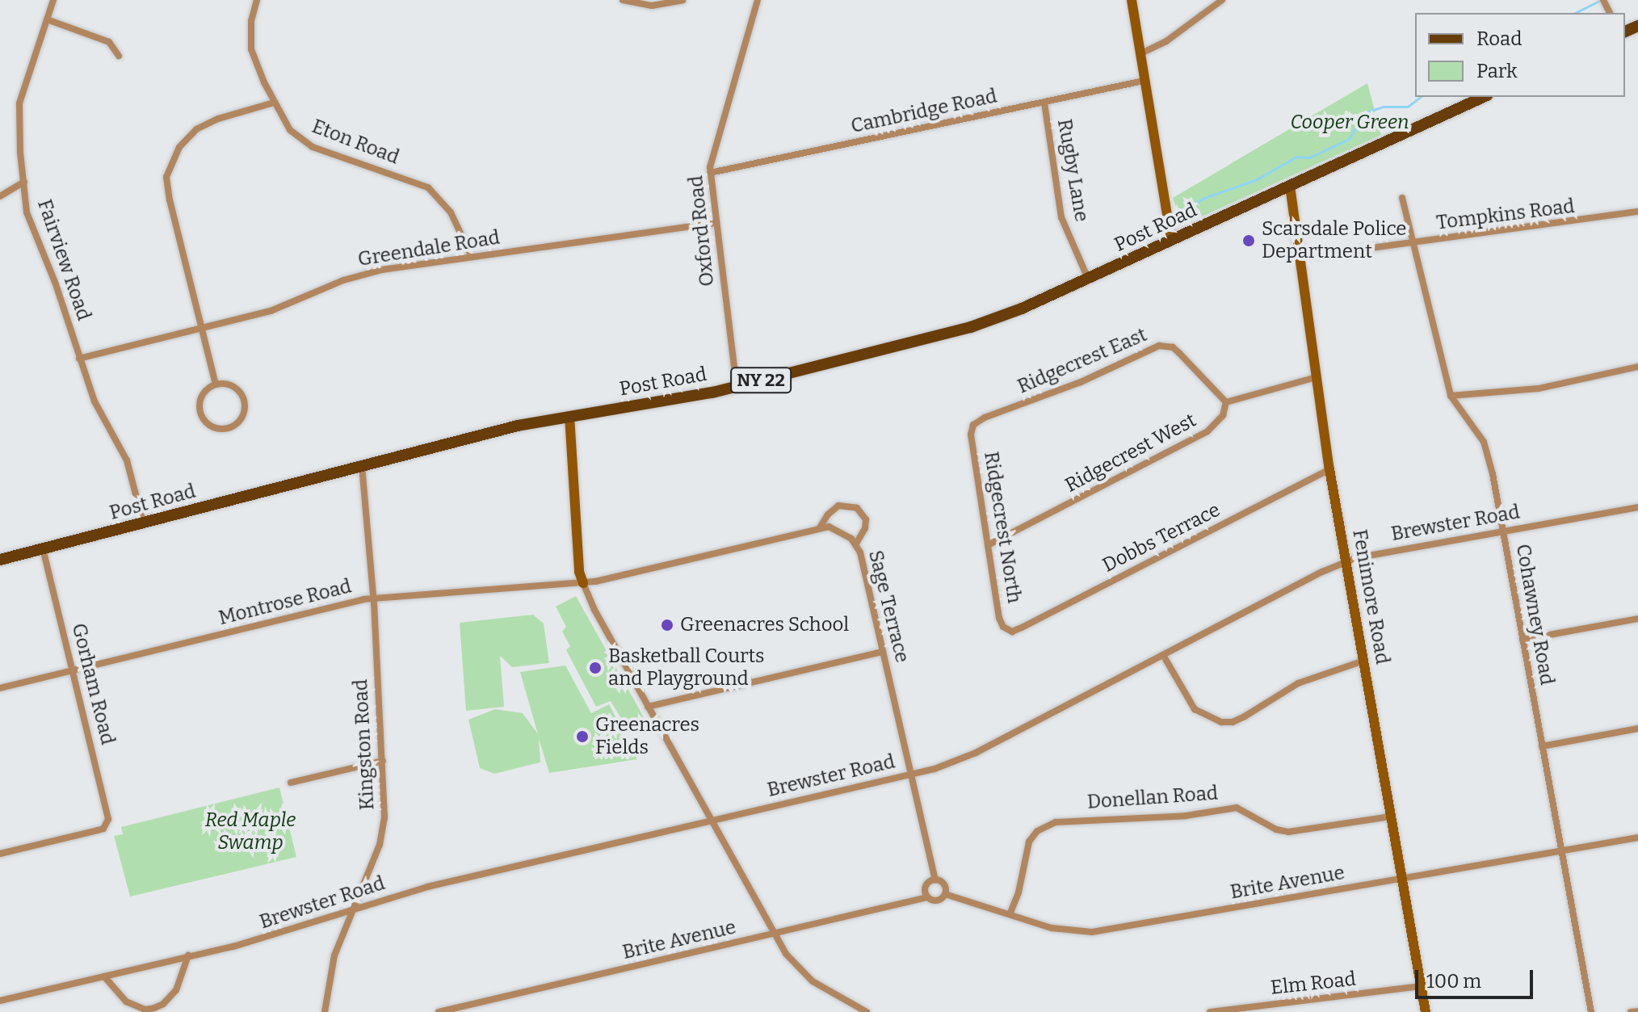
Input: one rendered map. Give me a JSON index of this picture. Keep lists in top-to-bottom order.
{
  "streets": {
    "main road": ["Post Road", "NY 22", "Fenimore Road"],
    "street": [
      "Cambridge Road",
      "Eton Road",
      "Rugby Lane",
      "Tompkins Road",
      "Oxford Road",
      "Greendale Road",
      "Fairview Road",
      "Ridgecrest East",
      "Ridgecrest West",
      "Brewster Road",
      "Ridgecrest North",
      "Dobbs Terrace",
      "Montrose Road",
      "Sage Terrace",
      "Cohawney Road",
      "Gorham Road",
      "Kingston Road",
      "Donellan Road",
      "Brite Avenue",
      "Elm Road"
    ]
  },
  "crossings": [
    ["Cambridge Road", "Rugby Lane"],
    ["Cambridge Road", "Oxford Road"],
    ["Eton Road", "Greendale Road"],
    ["Rugby Lane", "Post Road"],
    ["Tompkins Road", "Fenimore Road"],
    ["Tompkins Road", "Cohawney Road"],
    ["Post Road", "Oxford Road"],
    ["Post Road", "Fairview Road"],
    ["Post Road", "Fenimore Road"],
    ["Post Road", "Gorham Road"],
    ["Post Road", "Kingston Road"],
    ["Oxford Road", "Greendale Road"],
    ["Greendale Road", "Fairview Road"],
    ["Ridgecrest East", "Ridgecrest West"],
    ["Ridgecrest East", "Ridgecrest North"],
    ["Ridgecrest West", "Ridgecrest North"],
    ["Brewster Road", "Fenimore Road"],
    ["Brewster Road", "Sage Terrace"],
    ["Brewster Road", "Cohawney Road"],
    ["Brewster Road", "Kingston Road"],
    ["Ridgecrest North", "Dobbs Terrace"],
    ["Dobbs Terrace", "Fenimore Road"],
    ["Fenimore Road", "Donellan Road"],
    ["Fenimore Road", "Brite Avenue"],
    ["Fenimore Road", "Elm Road"],
    ["Montrose Road", "Gorham Road"],
    ["Montrose Road", "Kingston Road"],
    ["Sage Terrace", "Brite Avenue"],
    ["Cohawney Road", "Brite Avenue"],
    ["Donellan Road", "Brite Avenue"]
  ],
  "parks": ["Cooper Green", "Red Maple Swamp"],
  "places": [
    "Scarsdale Police Department",
    "Greenacres School",
    "Basketball Courts and Playground",
    "Greenacres Fields"
  ],
  "legend": ["Road", "Park"],
  "scale_bar": "100 m"
}
